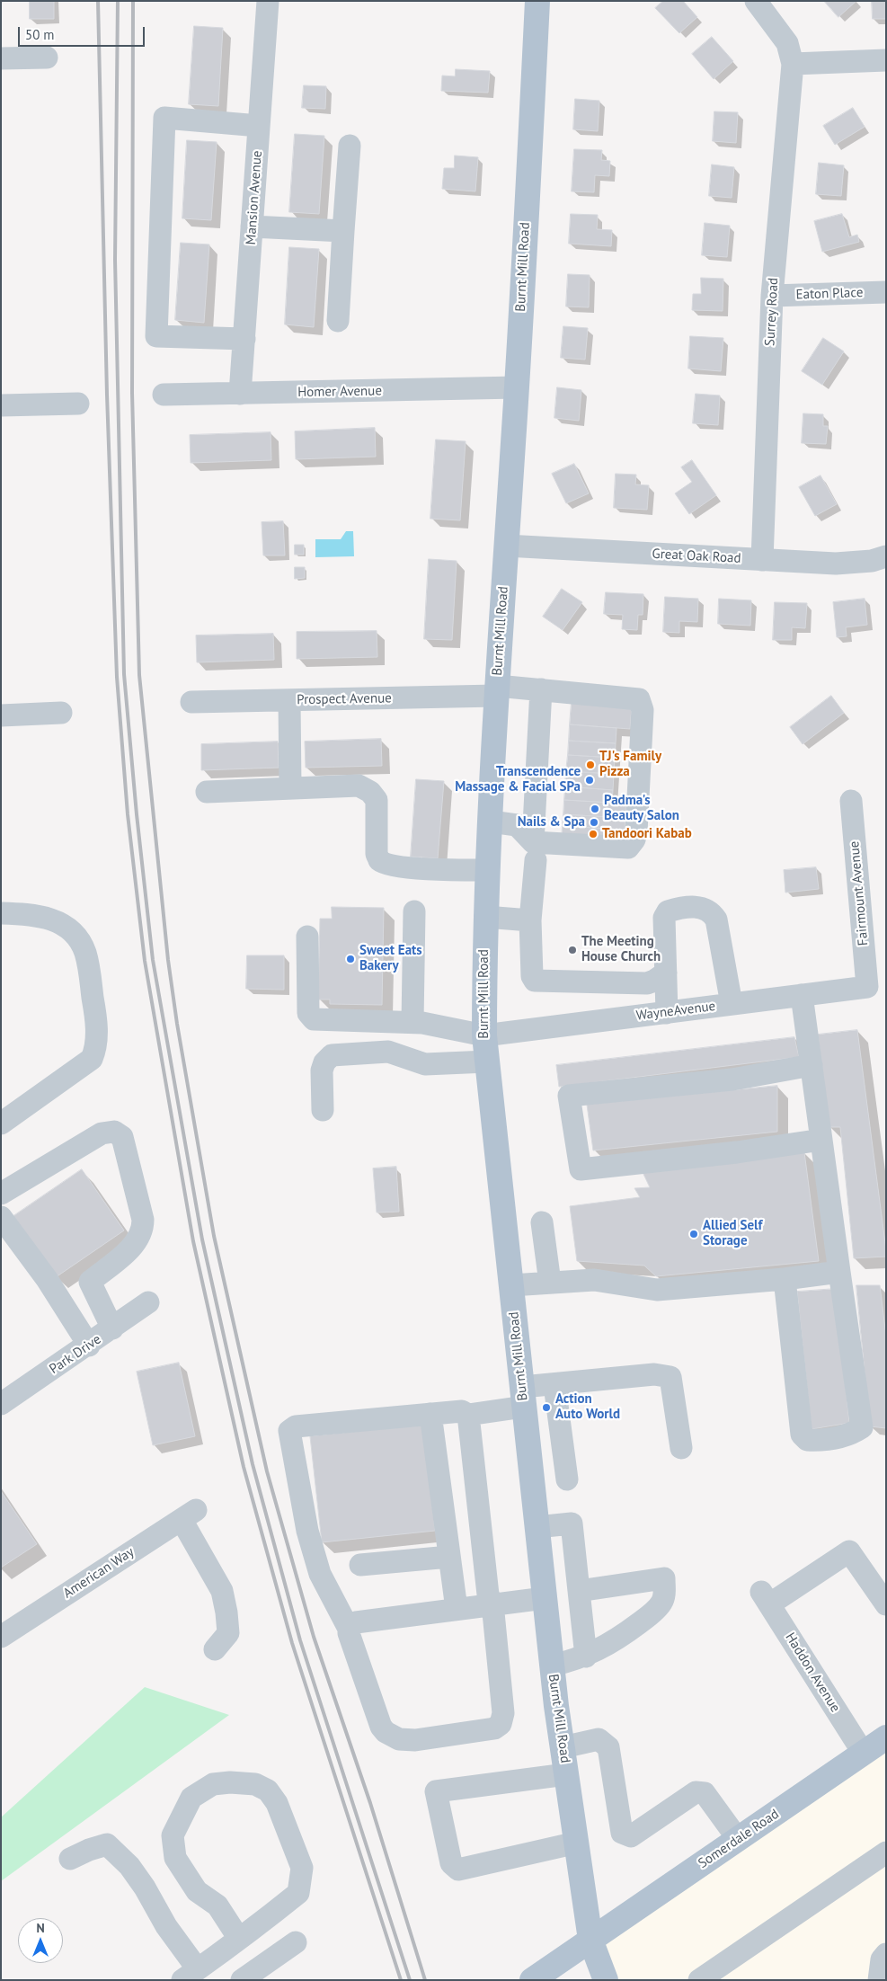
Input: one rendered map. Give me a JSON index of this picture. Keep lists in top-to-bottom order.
{
  "streets": {
    "main road": ["Burnt Mill Road", "Somerdale Road"],
    "street": [
      "Mansion Avenue",
      "Eaton Place",
      "Surrey Road",
      "Homer Avenue",
      "Great Oak Road",
      "Prospect Avenue",
      "Fairmount Avenue",
      "WayneAvenue",
      "Park Drive",
      "American Way",
      "Haddon Avenue"
    ]
  },
  "crossings": [
    ["Mansion Avenue", "Homer Avenue"],
    ["Burnt Mill Road", "Homer Avenue"],
    ["Burnt Mill Road", "Great Oak Road"],
    ["Burnt Mill Road", "Prospect Avenue"],
    ["Burnt Mill Road", "WayneAvenue"],
    ["Burnt Mill Road", "Somerdale Road"],
    ["Eaton Place", "Surrey Road"],
    ["Surrey Road", "Great Oak Road"],
    ["Fairmount Avenue", "WayneAvenue"],
    ["Haddon Avenue", "Somerdale Road"]
  ],
  "places": [
    "TJ's Family Pizza",
    "Transcendence Massage & Facial SPa",
    "Padma's Beauty Salon",
    "Nails & Spa",
    "Tandoori Kabab",
    "The Meeting House Church",
    "Sweet Eats Bakery",
    "Allied Self Storage",
    "Action Auto World"
  ],
  "scale_bar": "50 m",
  "north": "top"
}
